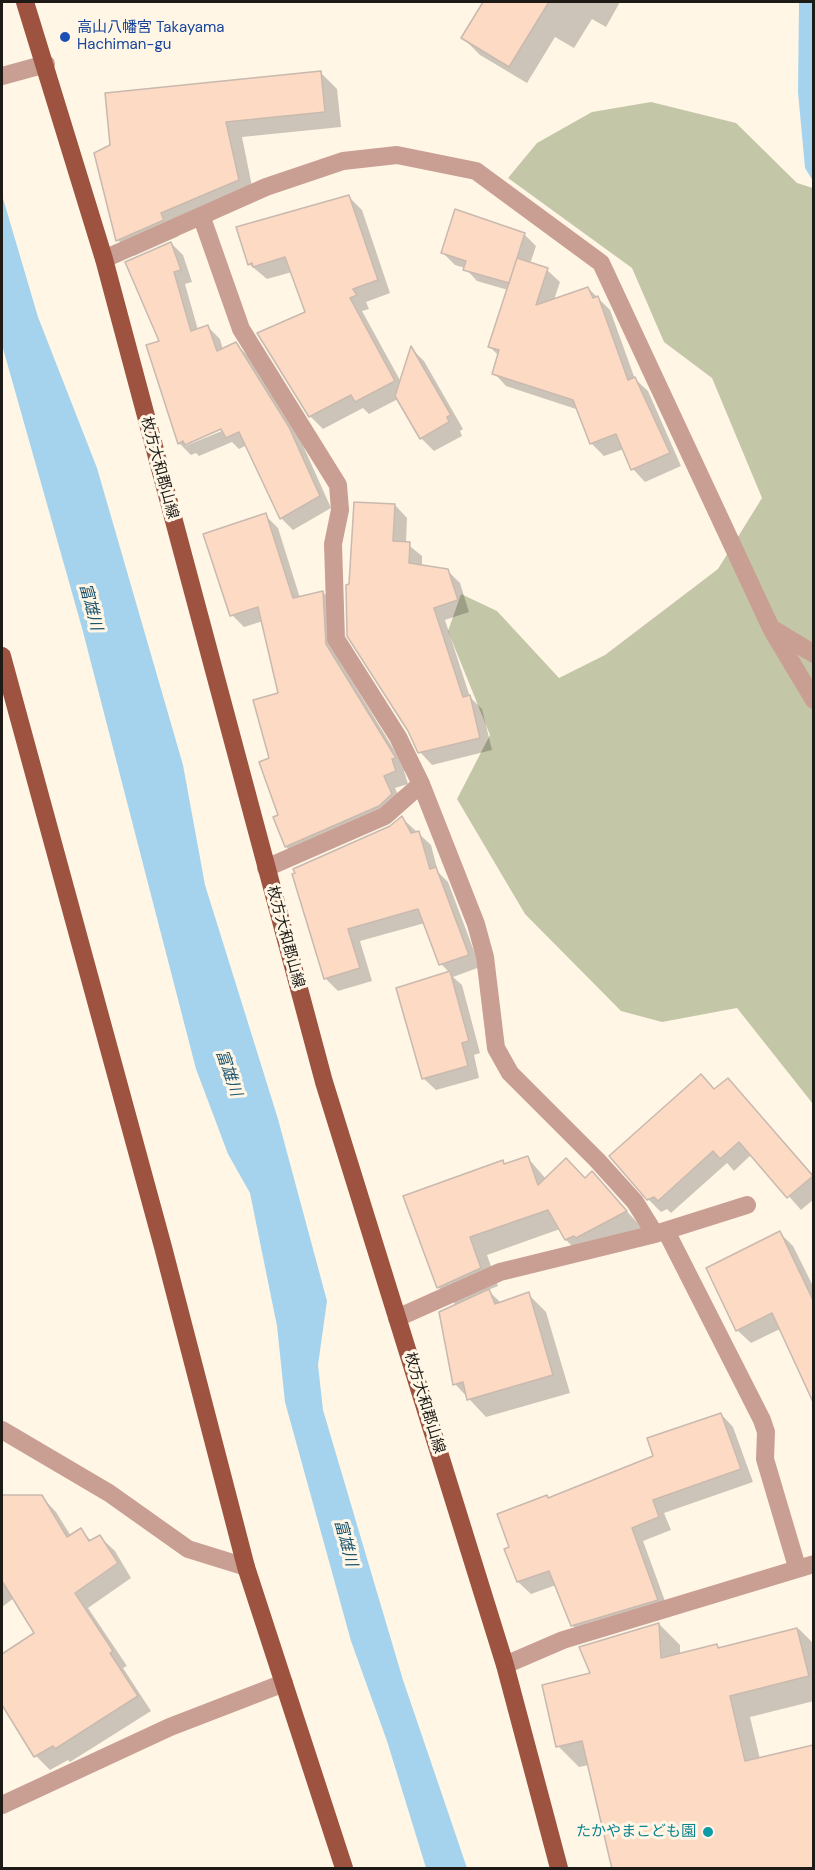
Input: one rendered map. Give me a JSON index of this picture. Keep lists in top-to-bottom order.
{
  "streets": {
    "main road": ["枚方大和郡山線"]
  },
  "water": ["富雄川"],
  "places": ["高山八幡宮 Takayama Hachiman-gu", "たかやまこども園"]
}
